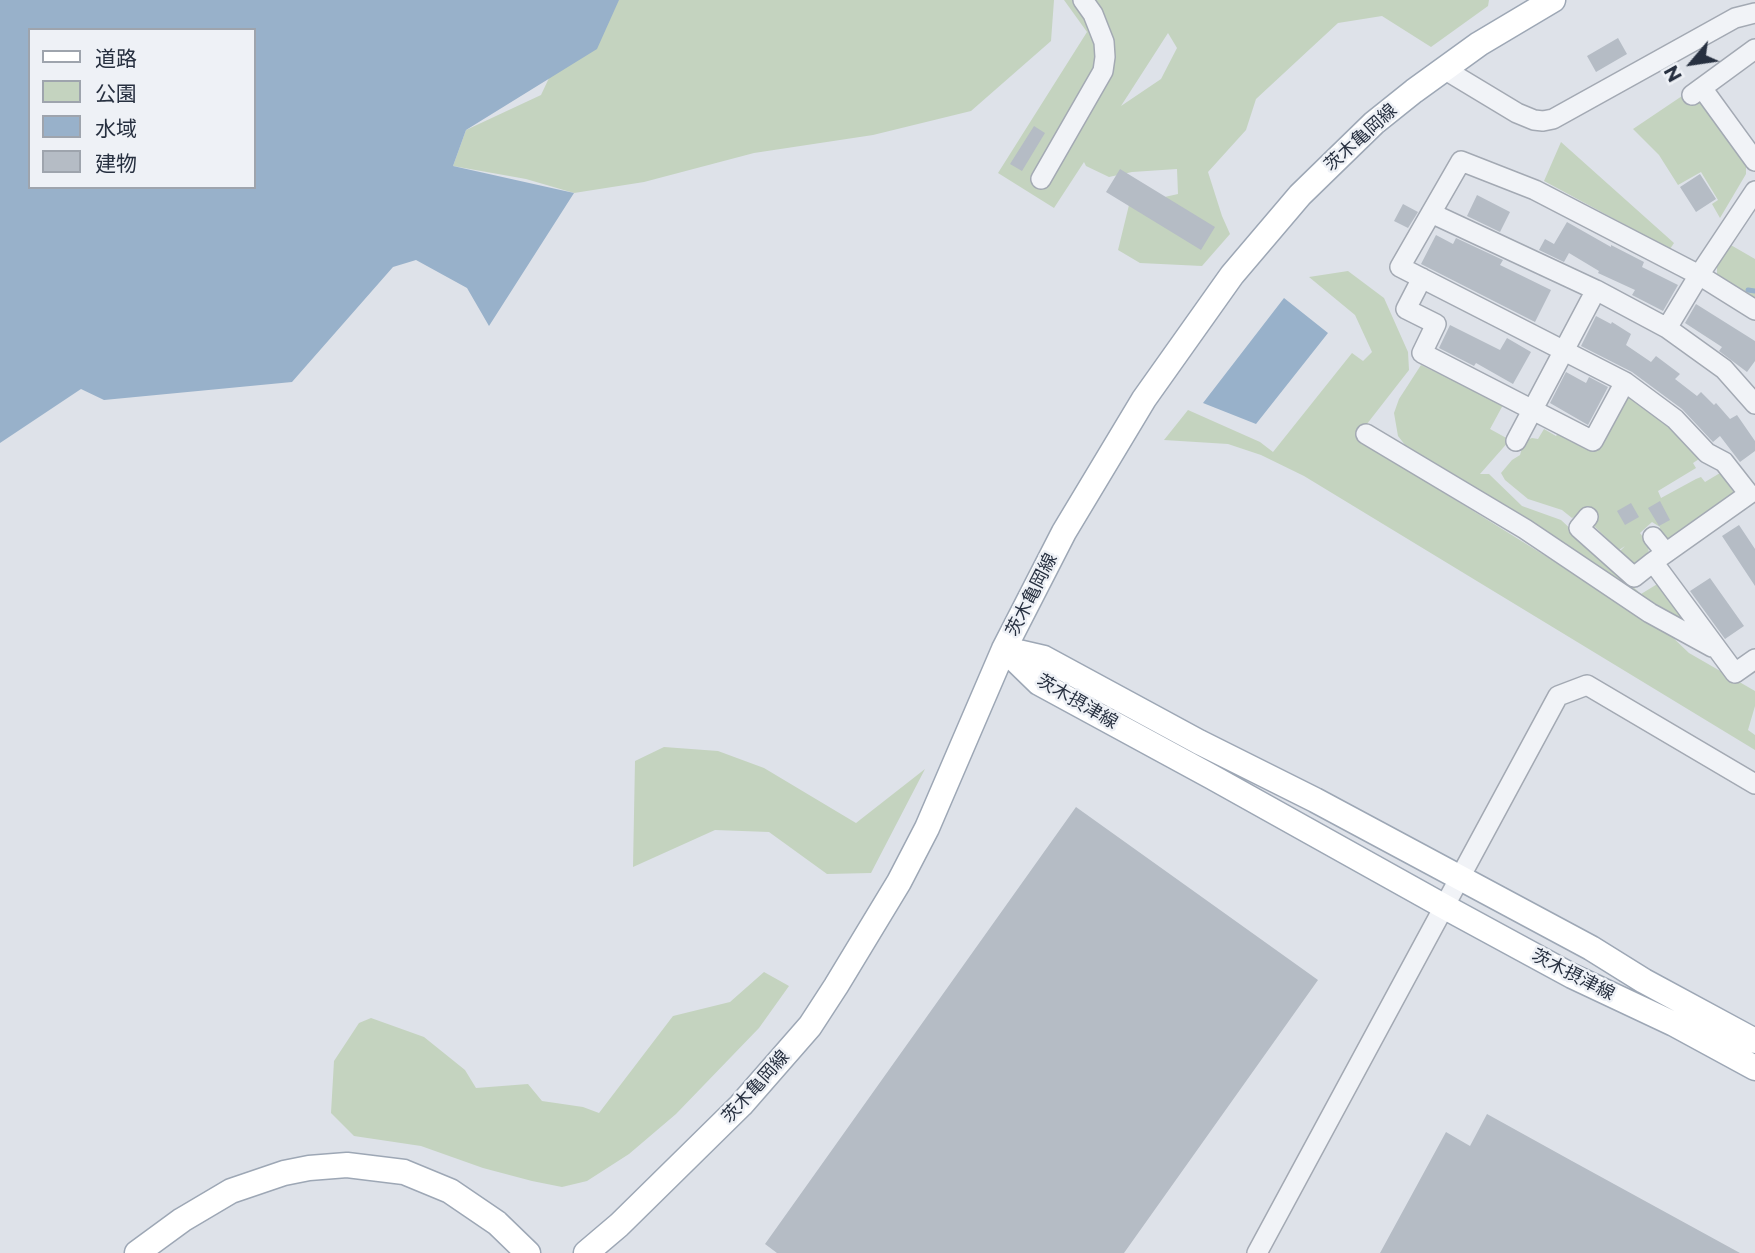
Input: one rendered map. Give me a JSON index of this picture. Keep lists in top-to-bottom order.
{
  "streets": {
    "main road": ["茨木亀岡線", "茨木摂津線"]
  },
  "crossings": [
    ["茨木亀岡線", "茨木摂津線"]
  ],
  "legend": [
    "道路",
    "公園",
    "水域",
    "建物"
  ],
  "north": "bottom left"
}
